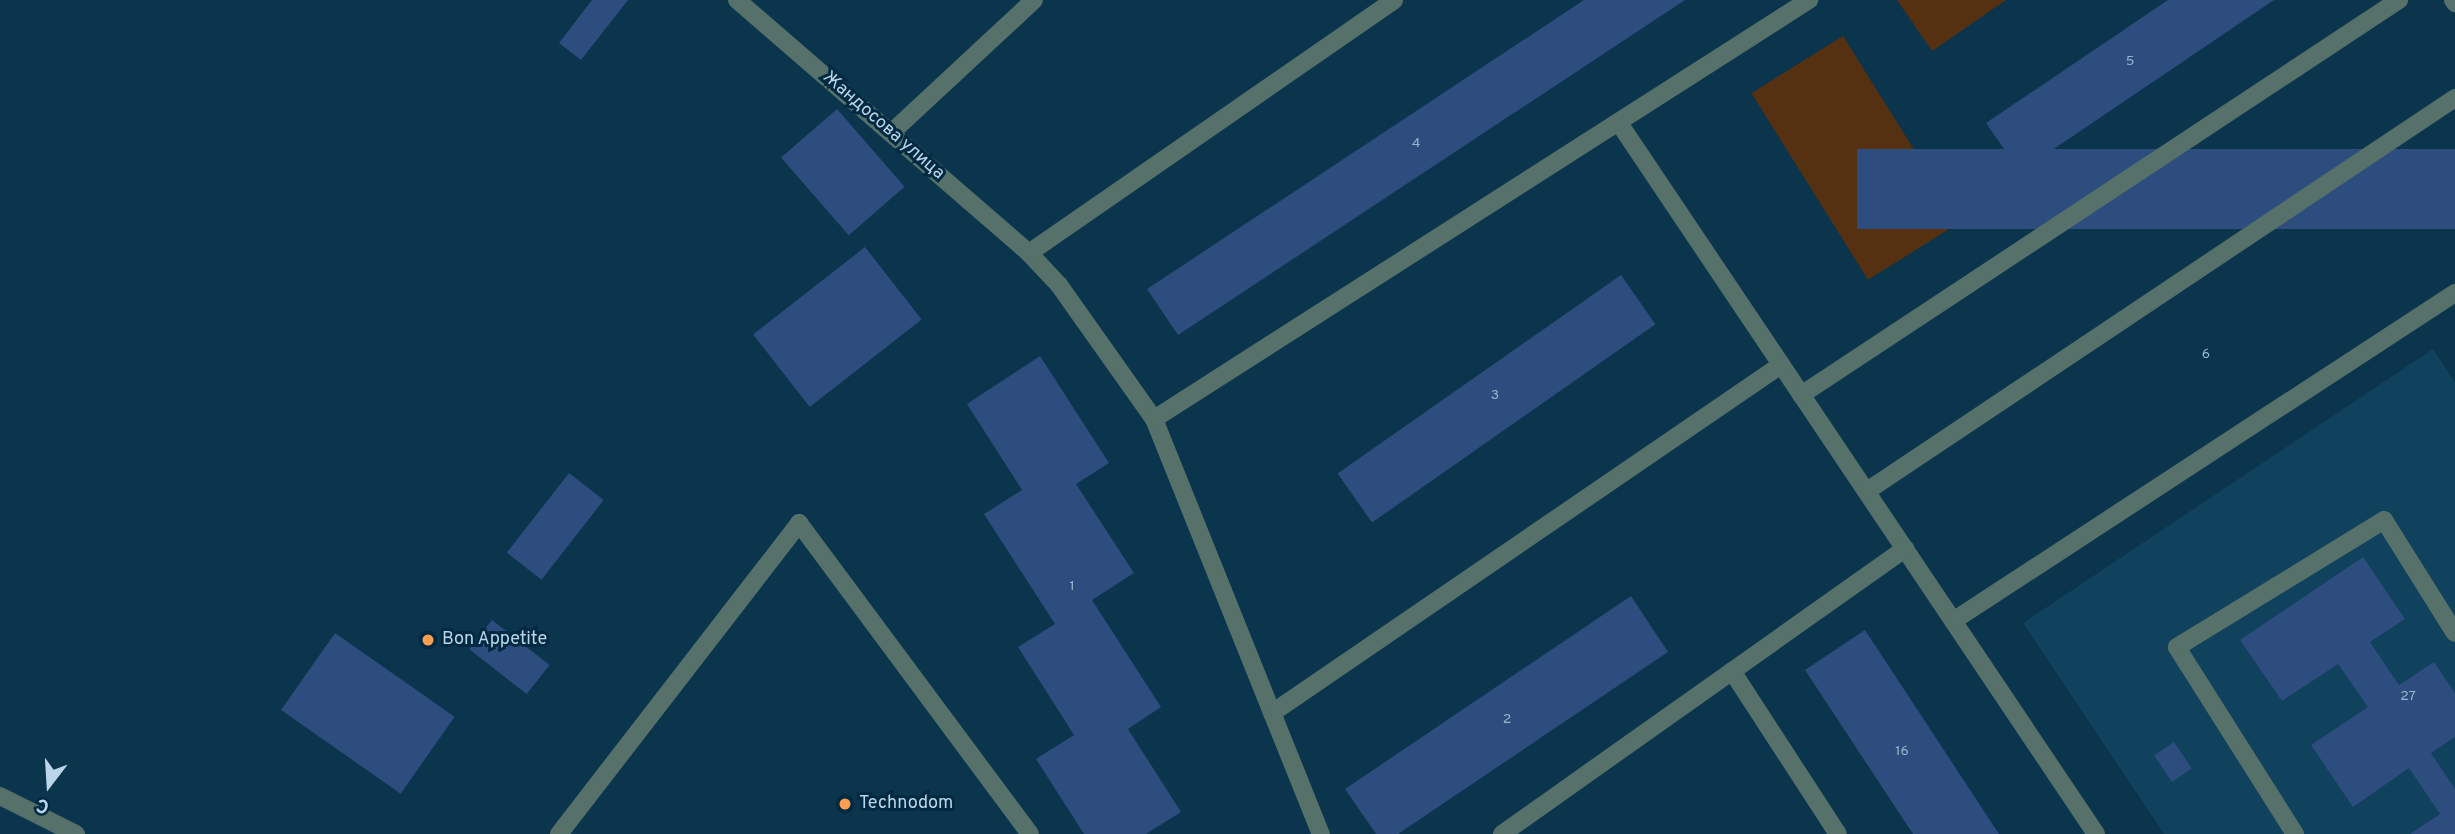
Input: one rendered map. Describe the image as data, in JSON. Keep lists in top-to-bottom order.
{
  "streets": {
    "street": ["Жандосова улица"]
  },
  "places": ["Bon Appetite", "Technodom"],
  "house_numbers": [
    "5",
    "4",
    "6",
    "3",
    "1",
    "27",
    "2",
    "16"
  ],
  "north": "bottom"
}
